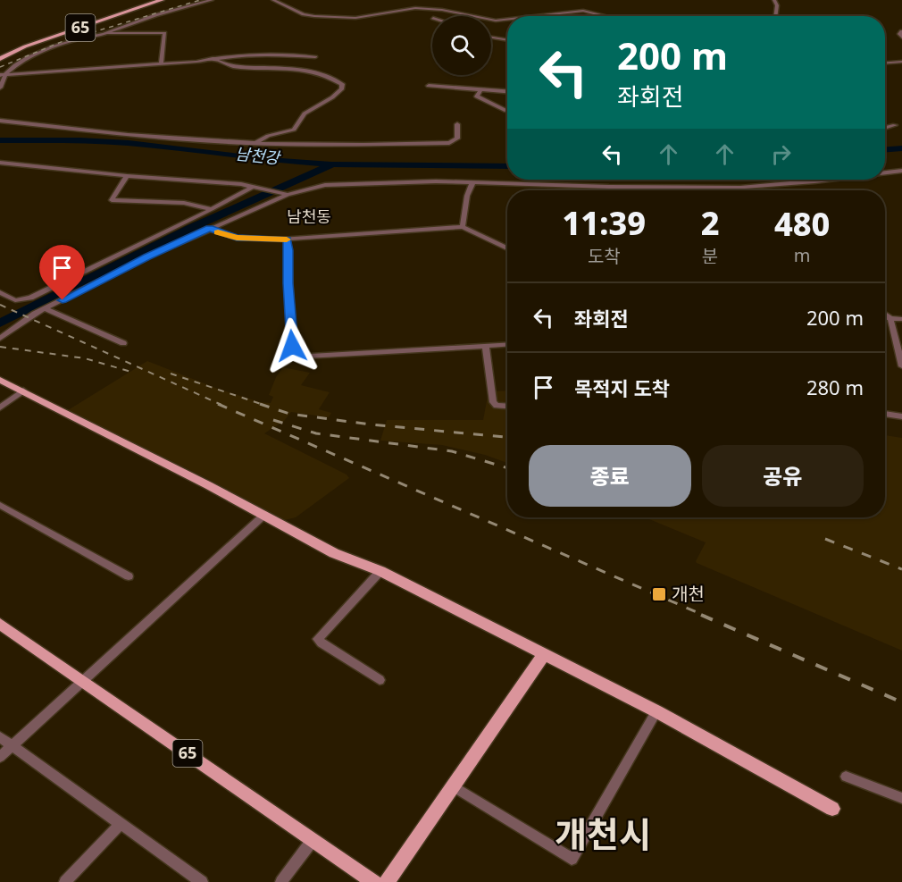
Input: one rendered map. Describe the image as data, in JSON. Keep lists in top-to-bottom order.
{
  "streets": {
    "main road": ["65"]
  },
  "districts": ["남천동", "개천시"],
  "water": ["남천강"],
  "places": {
    "transit": ["개천"]
  },
  "page": {
    "turn": ["200 m", "좌회전"],
    "eta": [
      "11:39",
      "도착",
      "2",
      "분",
      "480",
      "m"
    ],
    "list": [
      {
        "name": "좌회전",
        "value": "200 m"
      },
      {
        "name": "목적지 도착",
        "value": "280 m"
      }
    ],
    "buttons": ["종료", "공유"]
  }
}
